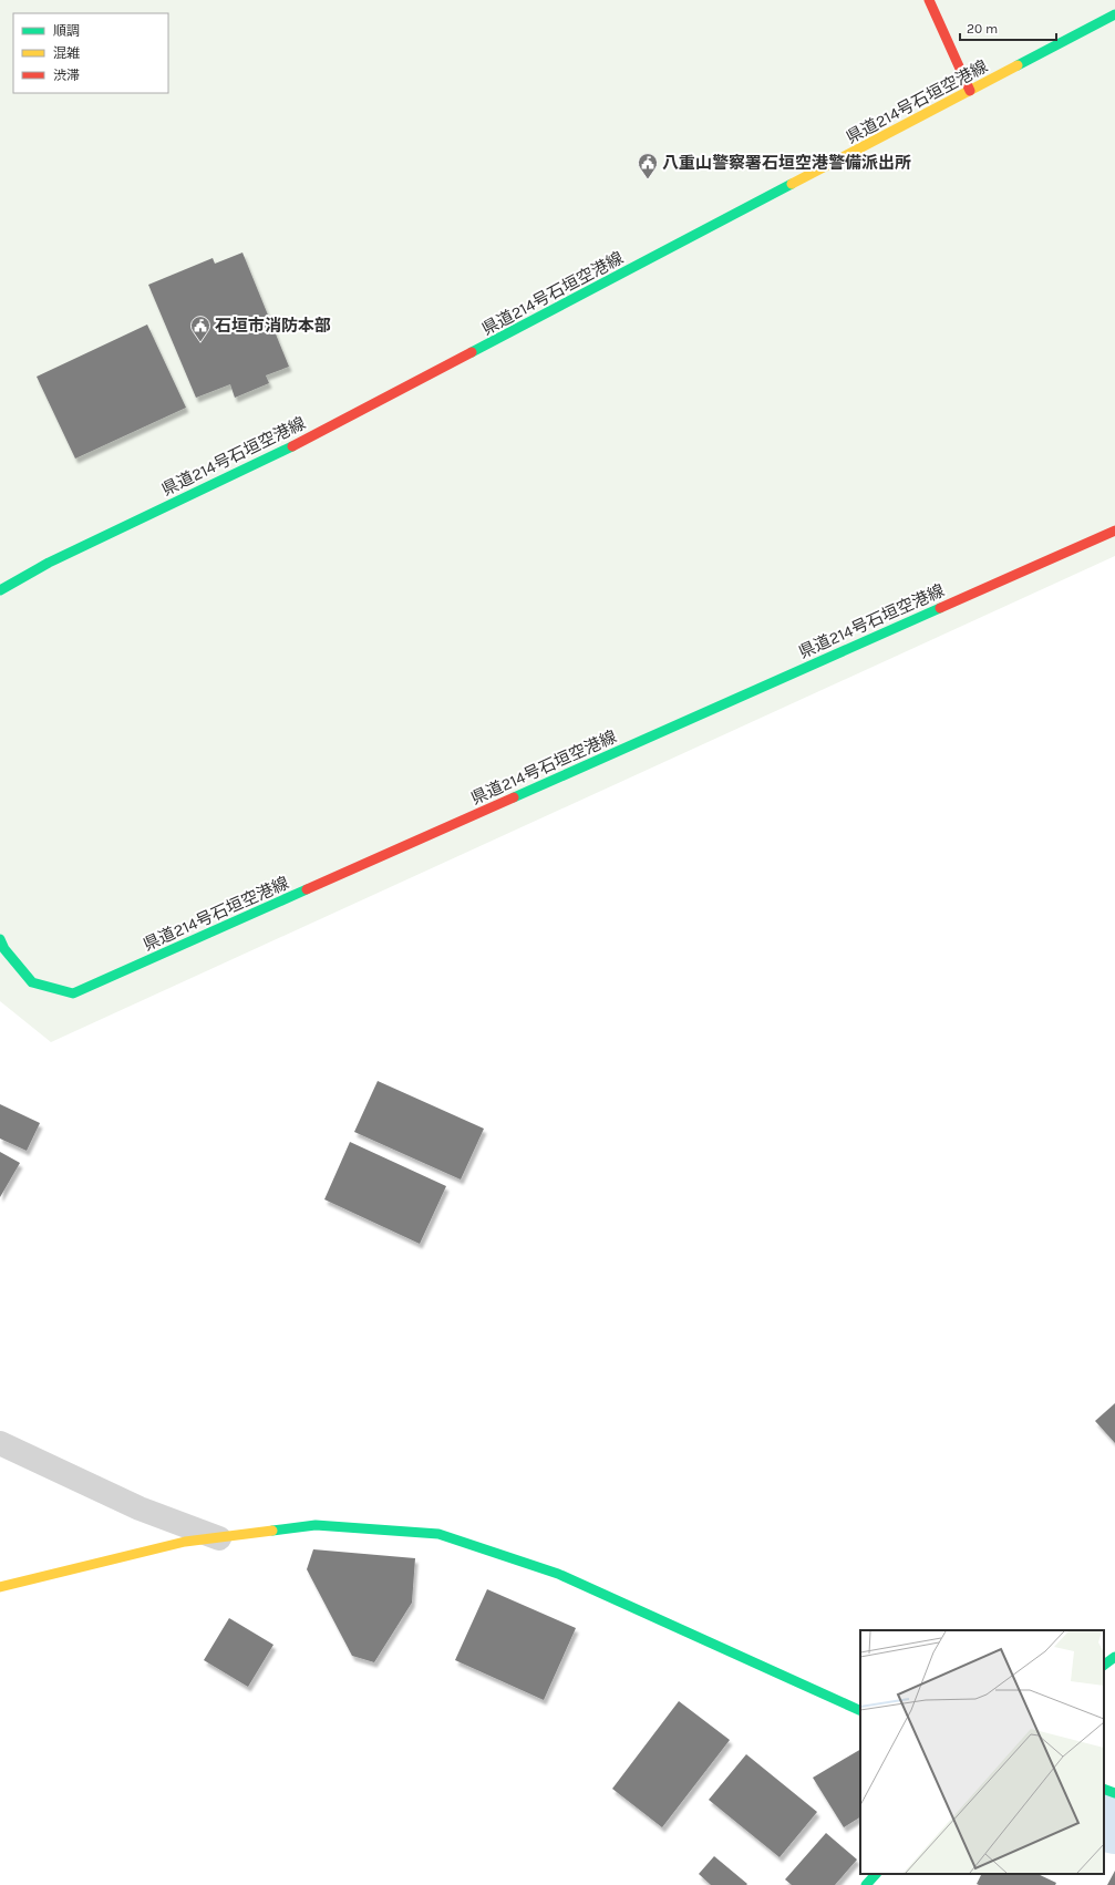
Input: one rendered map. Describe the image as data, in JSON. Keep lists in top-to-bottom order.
{
  "streets": {
    "main road": ["県道214号石垣空港線"]
  },
  "places": {
    "public building": ["八重山警察署石垣空港警備派出所", "石垣市消防本部"]
  },
  "legend": ["順調", "混雑", "渋滞"],
  "scale_bar": "20 m"
}
